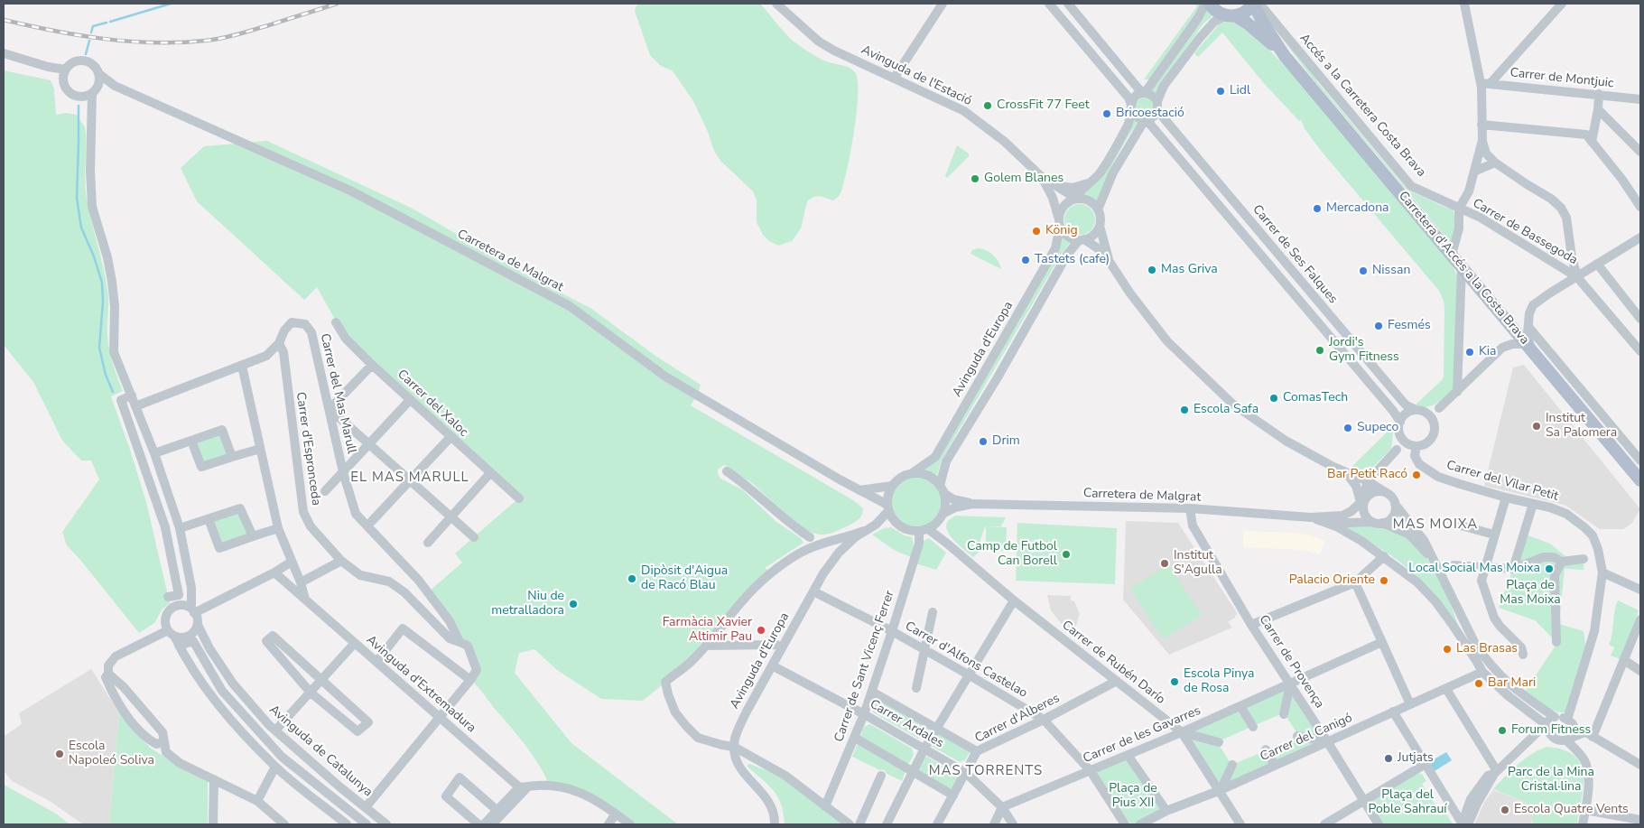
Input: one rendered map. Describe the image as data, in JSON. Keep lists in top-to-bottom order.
{
  "streets": {
    "main road": ["Carretera d'Accés a la Costa Brava"],
    "street": [
      "Avinguda de l'Estació",
      "Carrer de Montjuic",
      "Accés a la Carretera Costa Brava",
      "Carrer de Bassegoda",
      "Carrer de Ses Falques",
      "Carretera de Malgrat",
      "Avinguda d'Europa",
      "Carrer del Mas Marull",
      "Carrer del Xaloc",
      "Carrer d'Espronceda",
      "Carrer del Vilar Petit",
      "Carrer d'Alfons Castelao",
      "Carrer de Provença",
      "Carrer de Rubén Darío",
      "Carrer de Sant Vicenç Ferrer",
      "Avinguda d'Extremadura",
      "Carrer d'Alberes",
      "Carrer Ardales",
      "Carrer de les Gavarres",
      "Carrer del Canigó",
      "Avinguda de Catalunya"
    ]
  },
  "crossings": [
    ["Avinguda de l'Estació", "Avinguda d'Europa"],
    ["Accés a la Carretera Costa Brava", "Carrer de Bassegoda"],
    ["Carrer de Ses Falques", "Carrer del Vilar Petit"],
    ["Carretera de Malgrat", "Avinguda d'Europa"],
    ["Carretera de Malgrat", "Carrer de Provença"],
    ["Carretera de Malgrat", "Carrer de Rubén Darío"],
    ["Carretera de Malgrat", "Carrer de Sant Vicenç Ferrer"],
    ["Avinguda d'Europa", "Carrer d'Alfons Castelao"],
    ["Avinguda d'Europa", "Carrer de Rubén Darío"],
    ["Avinguda d'Europa", "Carrer de Sant Vicenç Ferrer"],
    ["Avinguda d'Europa", "Carrer Ardales"],
    ["Carrer del Mas Marull", "Carrer d'Espronceda"],
    ["Carrer d'Alfons Castelao", "Carrer de Sant Vicenç Ferrer"],
    ["Carrer d'Alfons Castelao", "Carrer d'Alberes"],
    ["Carrer d'Alfons Castelao", "Carrer de les Gavarres"],
    ["Carrer de Provença", "Carrer de les Gavarres"],
    ["Carrer de Provença", "Carrer del Canigó"],
    ["Carrer de Rubén Darío", "Carrer de Sant Vicenç Ferrer"],
    ["Carrer de Rubén Darío", "Carrer d'Alberes"],
    ["Carrer de Rubén Darío", "Carrer de les Gavarres"],
    ["Carrer de Rubén Darío", "Carrer del Canigó"],
    ["Carrer de Sant Vicenç Ferrer", "Carrer Ardales"],
    ["Carrer d'Alberes", "Carrer Ardales"],
    ["Carrer Ardales", "Carrer de les Gavarres"]
  ],
  "districts": ["EL MAS MARULL", "MAS MOIXA", "MAS TORRENTS"],
  "parks": [
    "Plaça de Mas Moixa",
    "Parc de la Mina Cristal·lina",
    "Plaça de Pius XII",
    "Plaça del Poble Sahrauí"
  ],
  "places": [
    "Lidl",
    "CrossFit 77 Feet",
    "Bricoestació",
    "Golem Blanes",
    "Mercadona",
    "König",
    "Tastets (cafe)",
    "Mas Griva",
    "Nissan",
    "Fesmés",
    "Jordi's Gym Fitness",
    "Kia",
    "ComasTech",
    "Escola Safa",
    "Institut Sa Palomera",
    "Supeco",
    "Drim",
    "Bar Petit Racó",
    "Camp de Futbol Can Borell",
    "Institut S'Agulla",
    "Local Social Mas Moixa",
    "Dipòsit d'Aigua de Racó Blau",
    "Palacio Oriente",
    "Niu de metralladora",
    "Farmàcia Xavier Altimir Pau",
    "Las Brasas",
    "Escola Pinya de Rosa",
    "Bar Mari",
    "Forum Fitness",
    "Escola Napoleó Soliva",
    "Jutjats",
    "Escola Quatre Vents"
  ]
}
